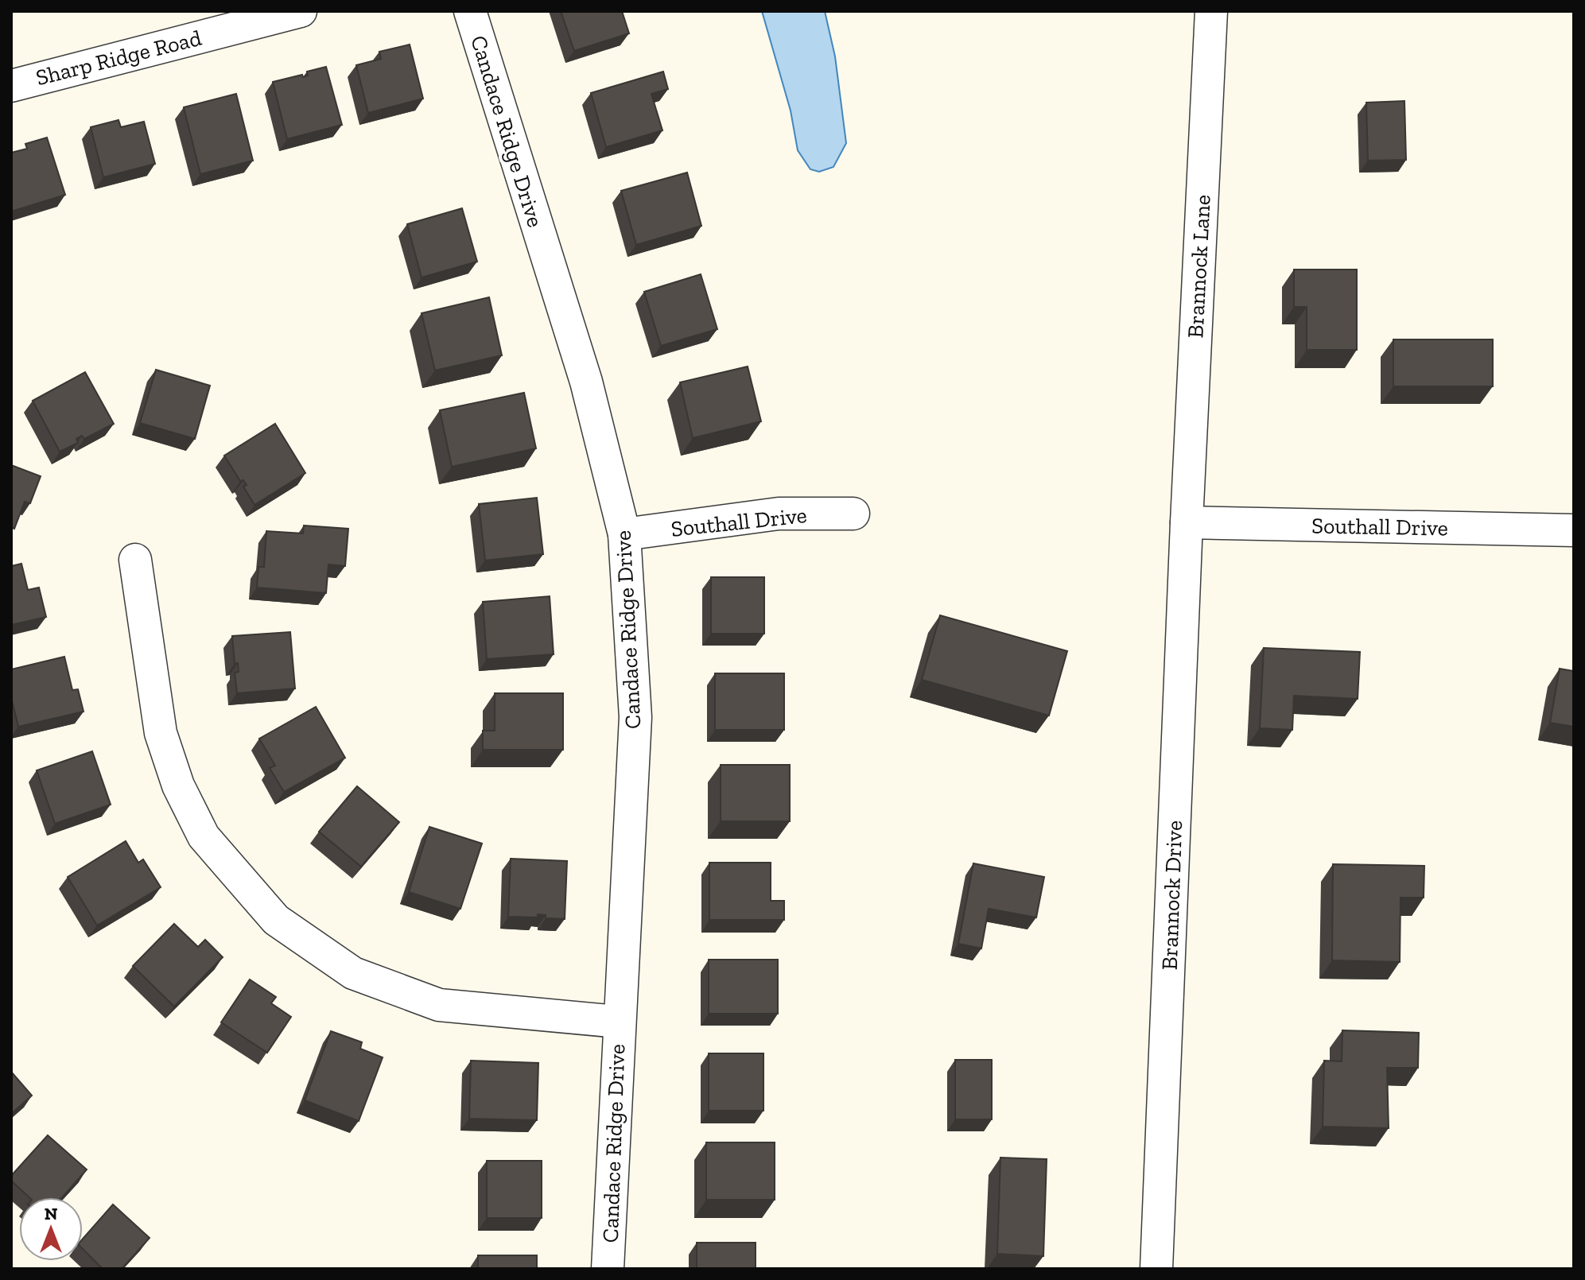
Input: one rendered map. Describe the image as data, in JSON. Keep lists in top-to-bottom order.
{
  "streets": {
    "street": [
      "Sharp Ridge Road",
      "Candace Ridge Drive",
      "Brannock Lane",
      "Southall Drive",
      "Brannock Drive"
    ]
  },
  "crossings": [
    ["Candace Ridge Drive", "Southall Drive"],
    ["Brannock Lane", "Southall Drive"],
    ["Brannock Lane", "Brannock Drive"],
    ["Southall Drive", "Brannock Drive"]
  ],
  "north": "top"
}
